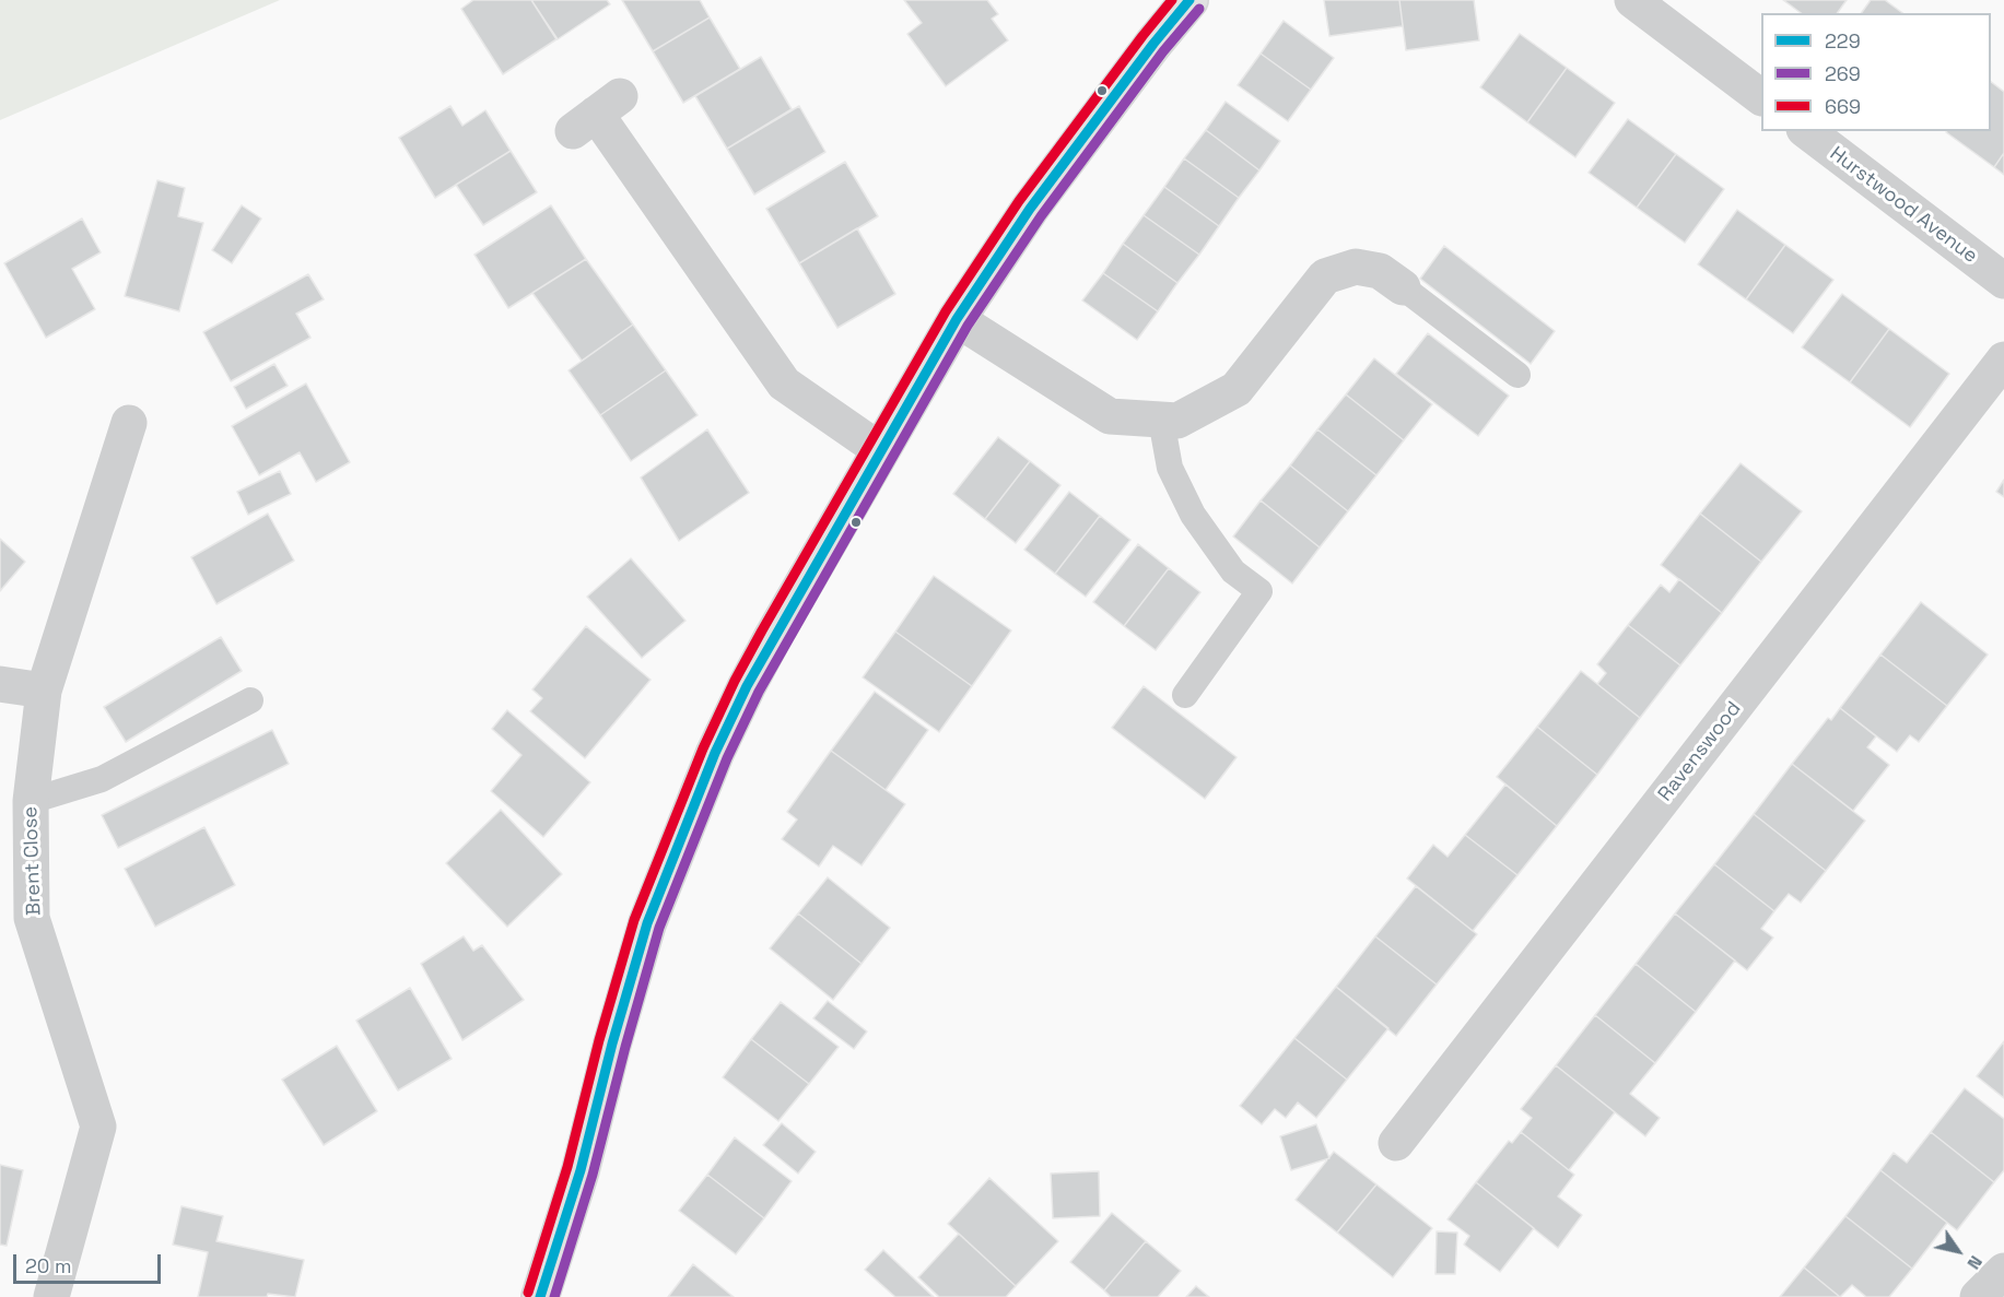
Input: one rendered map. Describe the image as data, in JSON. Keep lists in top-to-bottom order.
{
  "streets": {
    "street": ["Hurstwood Avenue", "Ravenswood", "Brent Close"]
  },
  "lines": ["transit line 229", "transit line 669", "transit line 269"],
  "legend": ["229", "269", "669"],
  "scale_bar": "20 m",
  "north": "bottom right"
}
